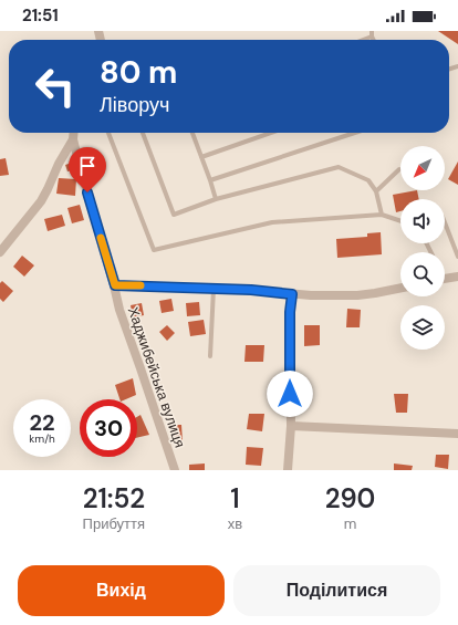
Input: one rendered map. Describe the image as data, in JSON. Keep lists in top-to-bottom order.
{
  "streets": {
    "street": ["Хаджибейська вулиця"]
  },
  "north": "bottom left",
  "page": {
    "status": "21:51",
    "turn": ["80 m", "Ліворуч"],
    "speed": "22 km/h",
    "limit": "30",
    "eta": [
      "21:52",
      "Прибуття",
      "1",
      "хв",
      "290",
      "m"
    ],
    "buttons": ["Вихід", "Поділитися"]
  }
}
